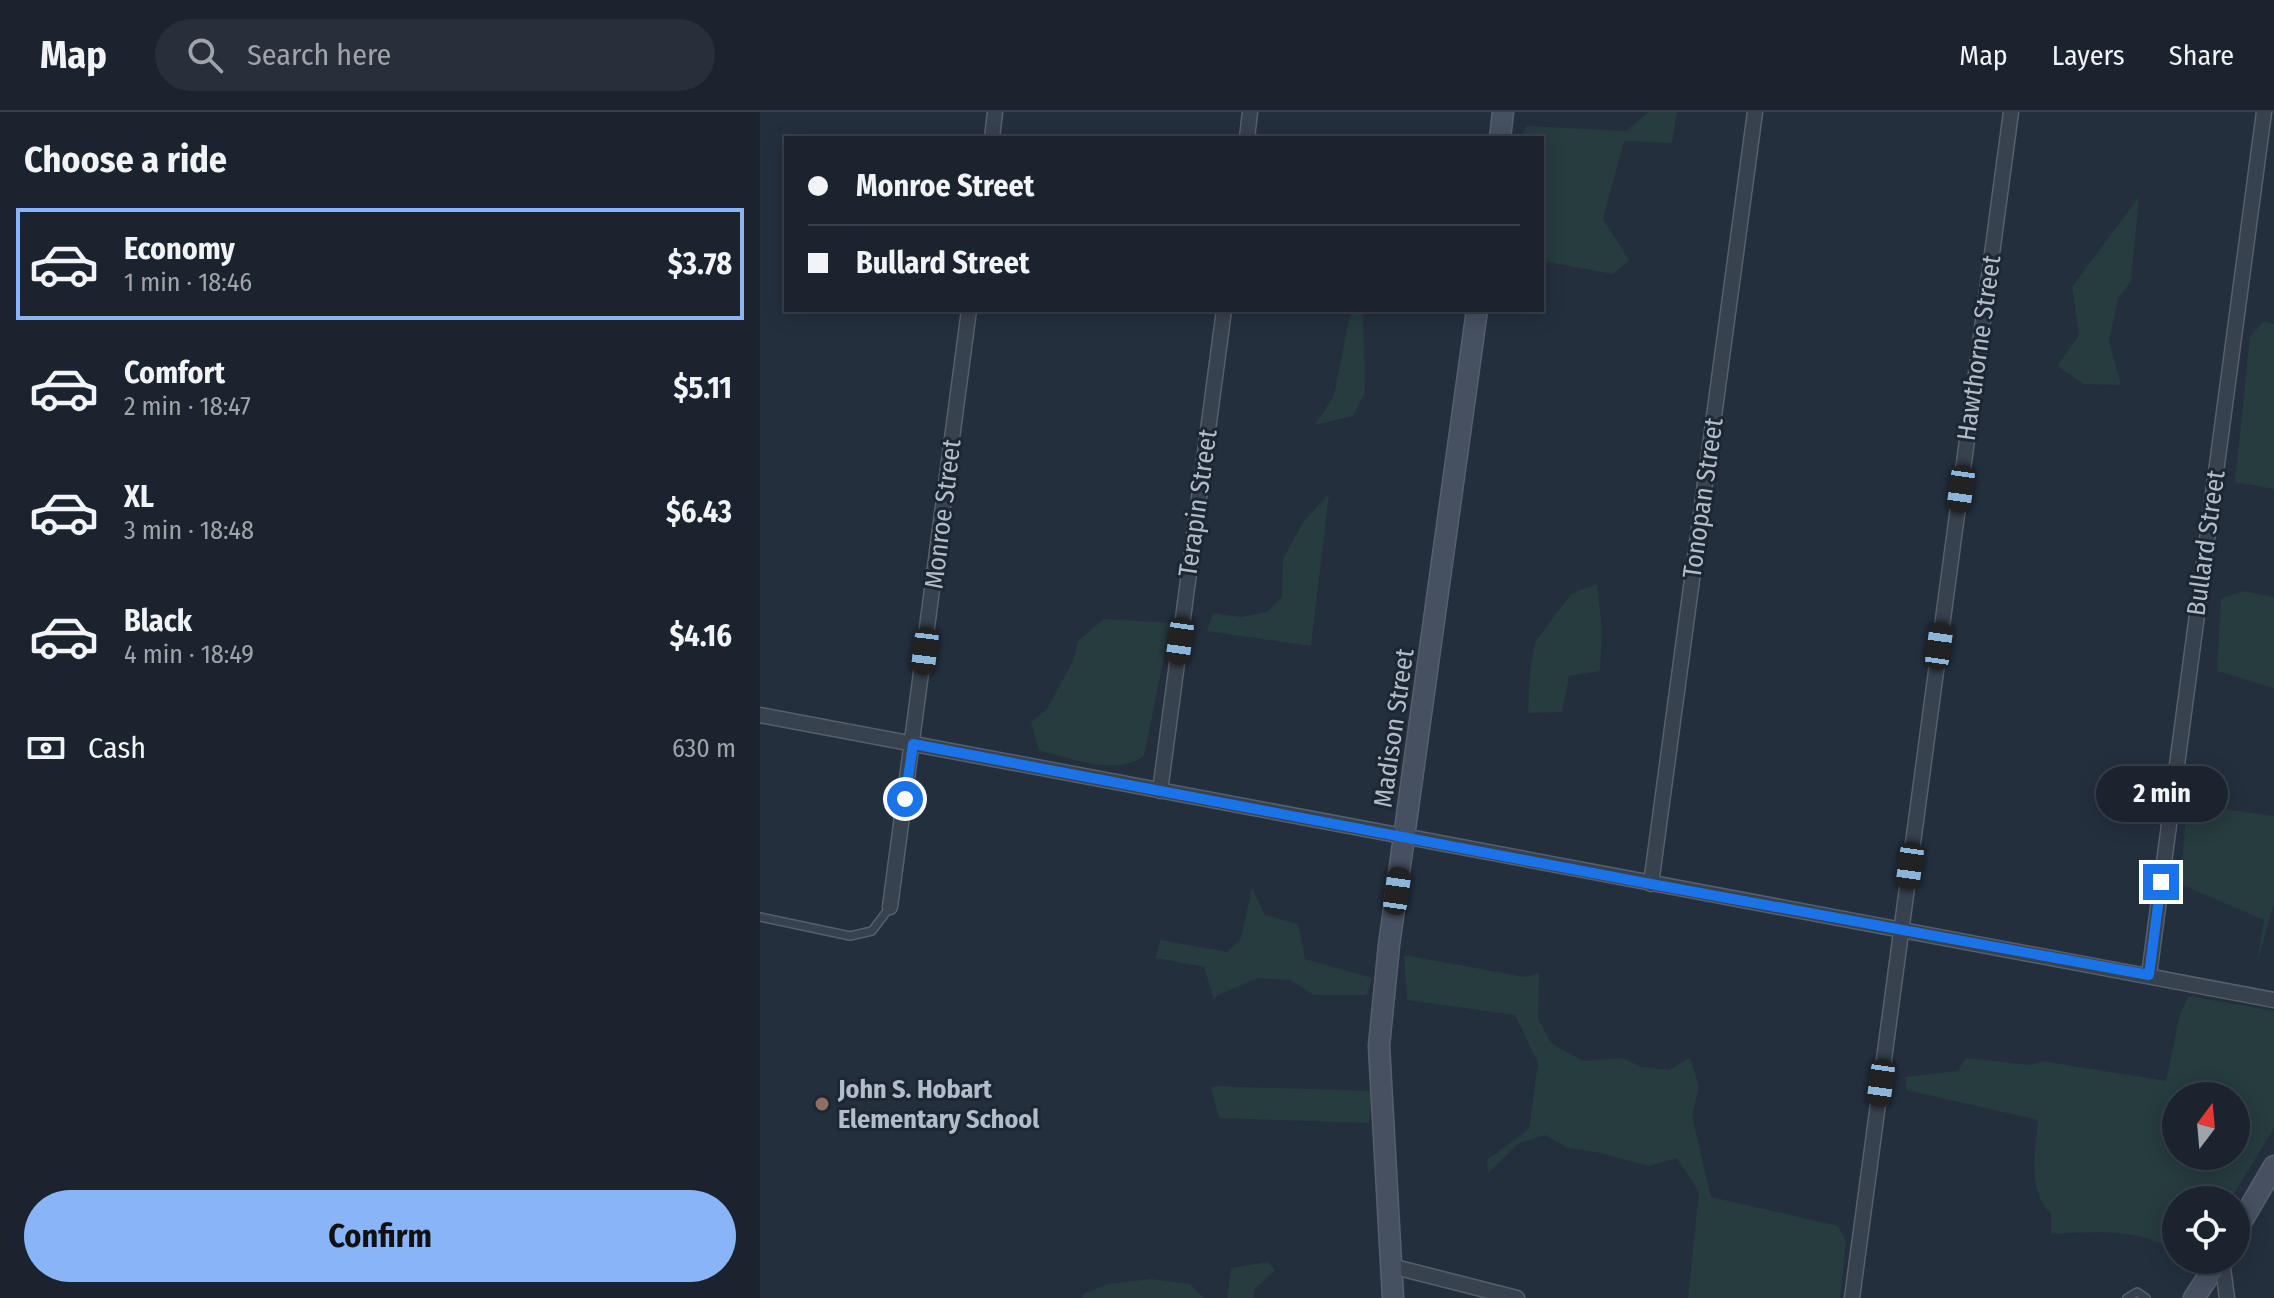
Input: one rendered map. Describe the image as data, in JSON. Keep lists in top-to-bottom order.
{
  "streets": {
    "street": [
      "Hawthorne Street",
      "Tonopan Street",
      "Terapin Street",
      "Monroe Street",
      "Bullard Street",
      "Madison Street"
    ]
  },
  "places": ["John S. Hobart Elementary School"],
  "north": "top",
  "page": {
    "header": "Map",
    "search": "Search here",
    "nav": ["Map", "Layers", "Share"],
    "heading": "Choose a ride",
    "banner": ["Monroe Street", "Bullard Street"],
    "list": [
      {
        "name": "Economy",
        "note": "1 min · 18:46",
        "value": "$3.78"
      },
      {
        "name": "Comfort",
        "note": "2 min · 18:47",
        "value": "$5.11"
      },
      {
        "name": "XL",
        "note": "3 min · 18:48",
        "value": "$6.43"
      },
      {
        "name": "Black",
        "note": "4 min · 18:49",
        "value": "$4.16"
      }
    ],
    "pay": ["Cash", "630 m"],
    "bubble": "2 min",
    "buttons": "Confirm"
  }
}
